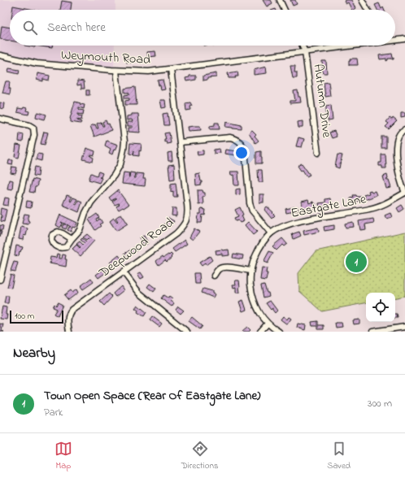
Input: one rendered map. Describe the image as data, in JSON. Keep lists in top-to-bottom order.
{
  "streets": {
    "street": [
      "Weymouth Road",
      "Autumn Drive",
      "Eastgate Lane",
      "Deepwood Road"
    ]
  },
  "crossings": [
    ["Weymouth Road", "Autumn Drive"],
    ["Weymouth Road", "Deepwood Road"]
  ],
  "scale_bar": "100 m",
  "page": {
    "search": "Search here",
    "pins": "1",
    "scale": "100 m",
    "heading": "Nearby",
    "list": [
      {
        "mark": "1",
        "name": "Town Open Space (Rear Of Eastgate Lane)",
        "note": "Park",
        "value": "300 m"
      }
    ],
    "nav": ["Map", "Directions", "Saved"]
  }
}
